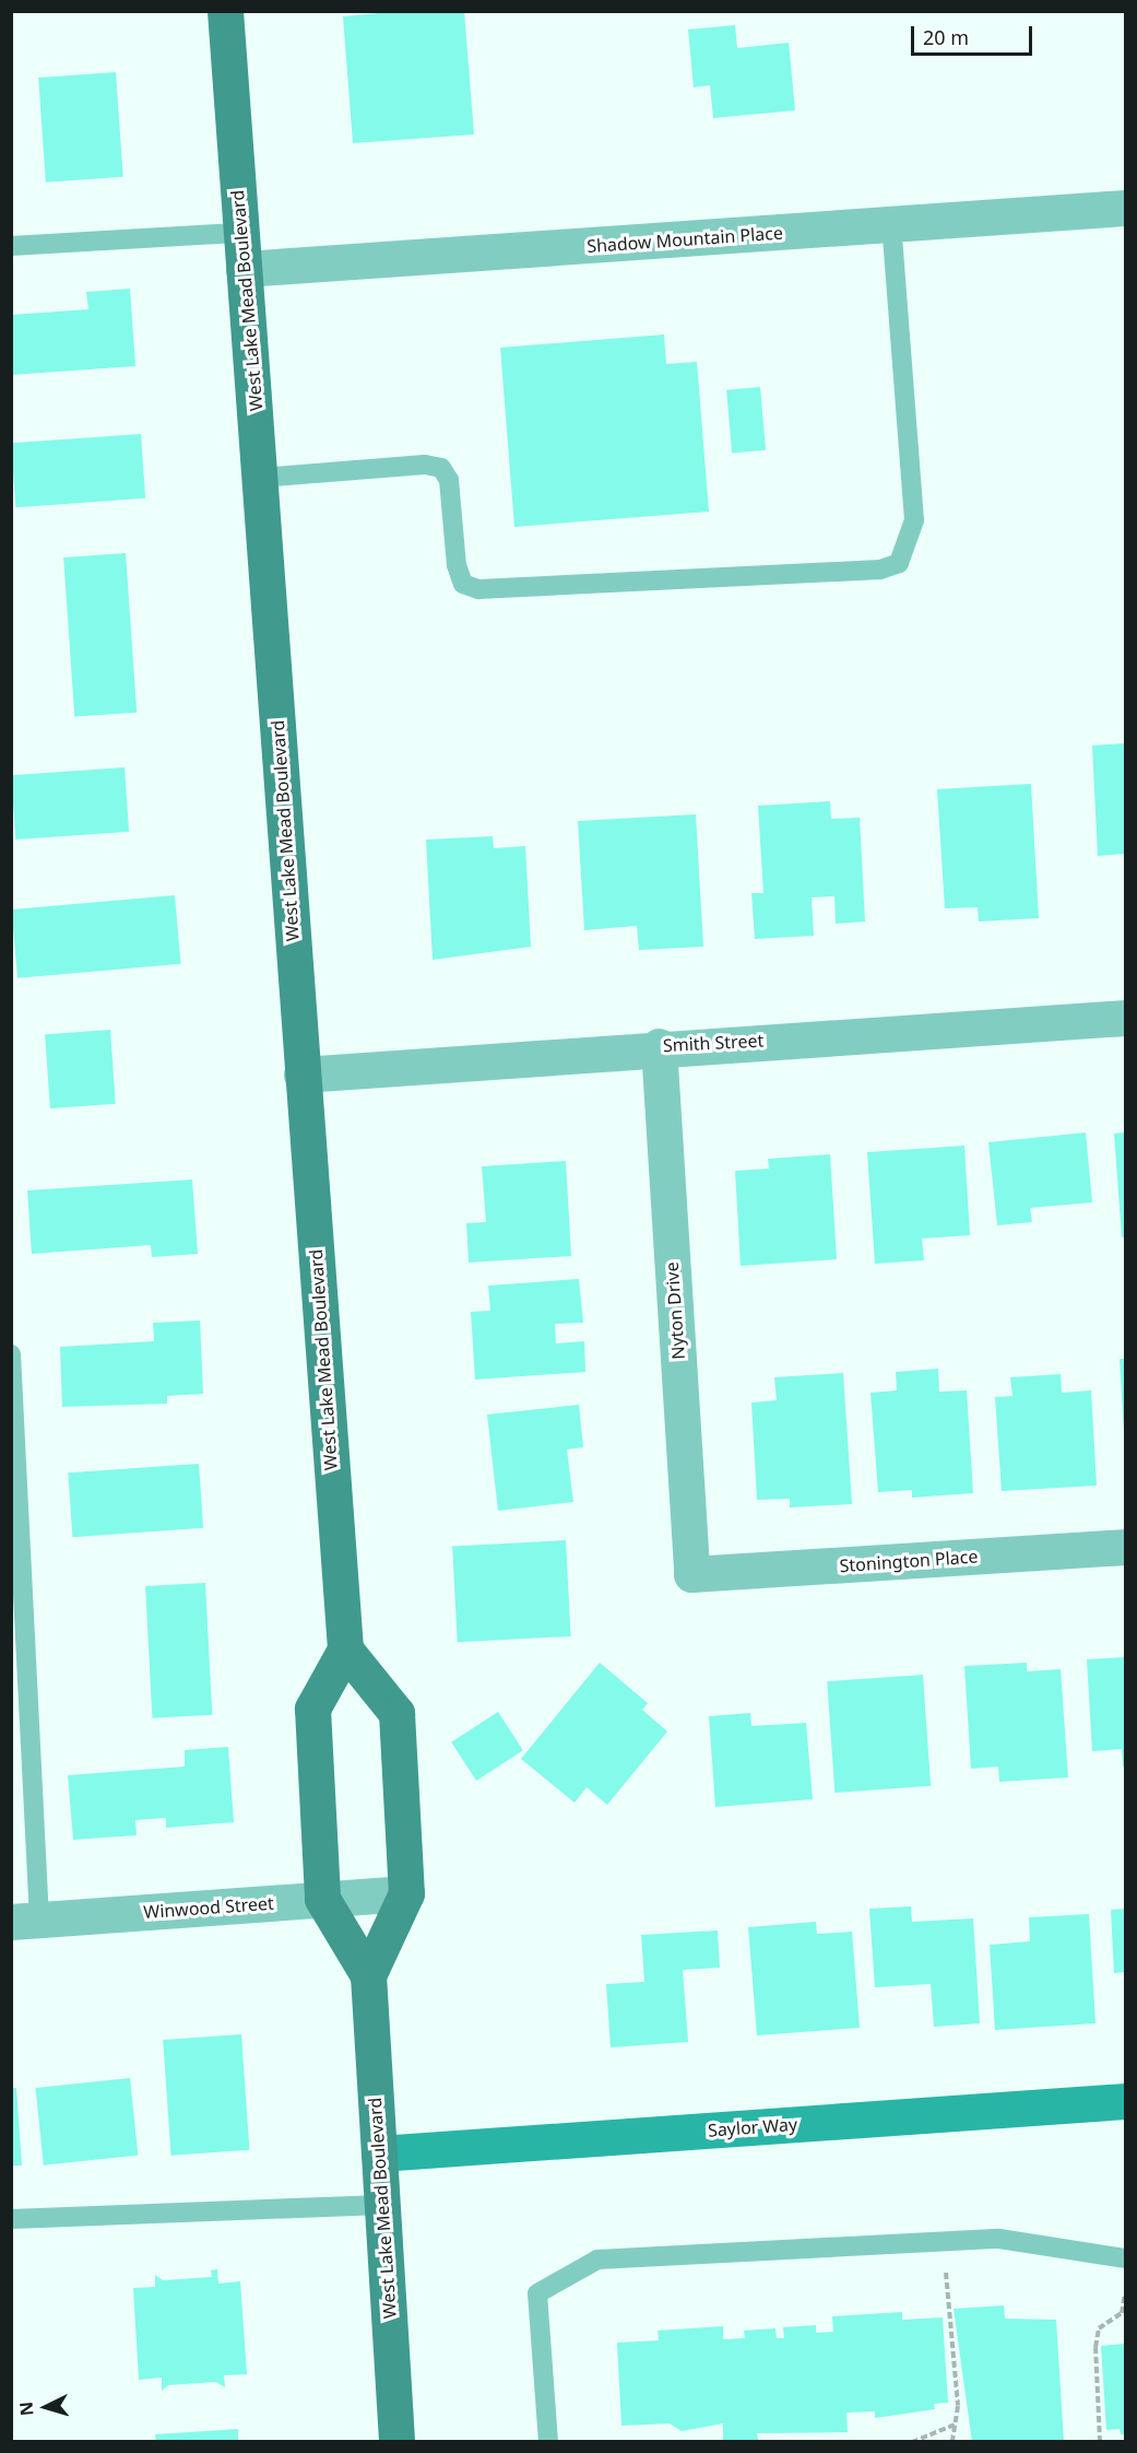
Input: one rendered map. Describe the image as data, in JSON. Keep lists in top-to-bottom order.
{
  "streets": {
    "main road": ["West Lake Mead Boulevard"],
    "street": [
      "Shadow Mountain Place",
      "Smith Street",
      "Nyton Drive",
      "Stonington Place",
      "Winwood Street",
      "Saylor Way"
    ]
  },
  "crossings": [
    ["Shadow Mountain Place", "West Lake Mead Boulevard"],
    ["West Lake Mead Boulevard", "Smith Street"],
    ["West Lake Mead Boulevard", "Winwood Street"],
    ["West Lake Mead Boulevard", "Saylor Way"],
    ["Smith Street", "Nyton Drive"],
    ["Nyton Drive", "Stonington Place"]
  ],
  "scale_bar": "20 m",
  "north": "left"
}
